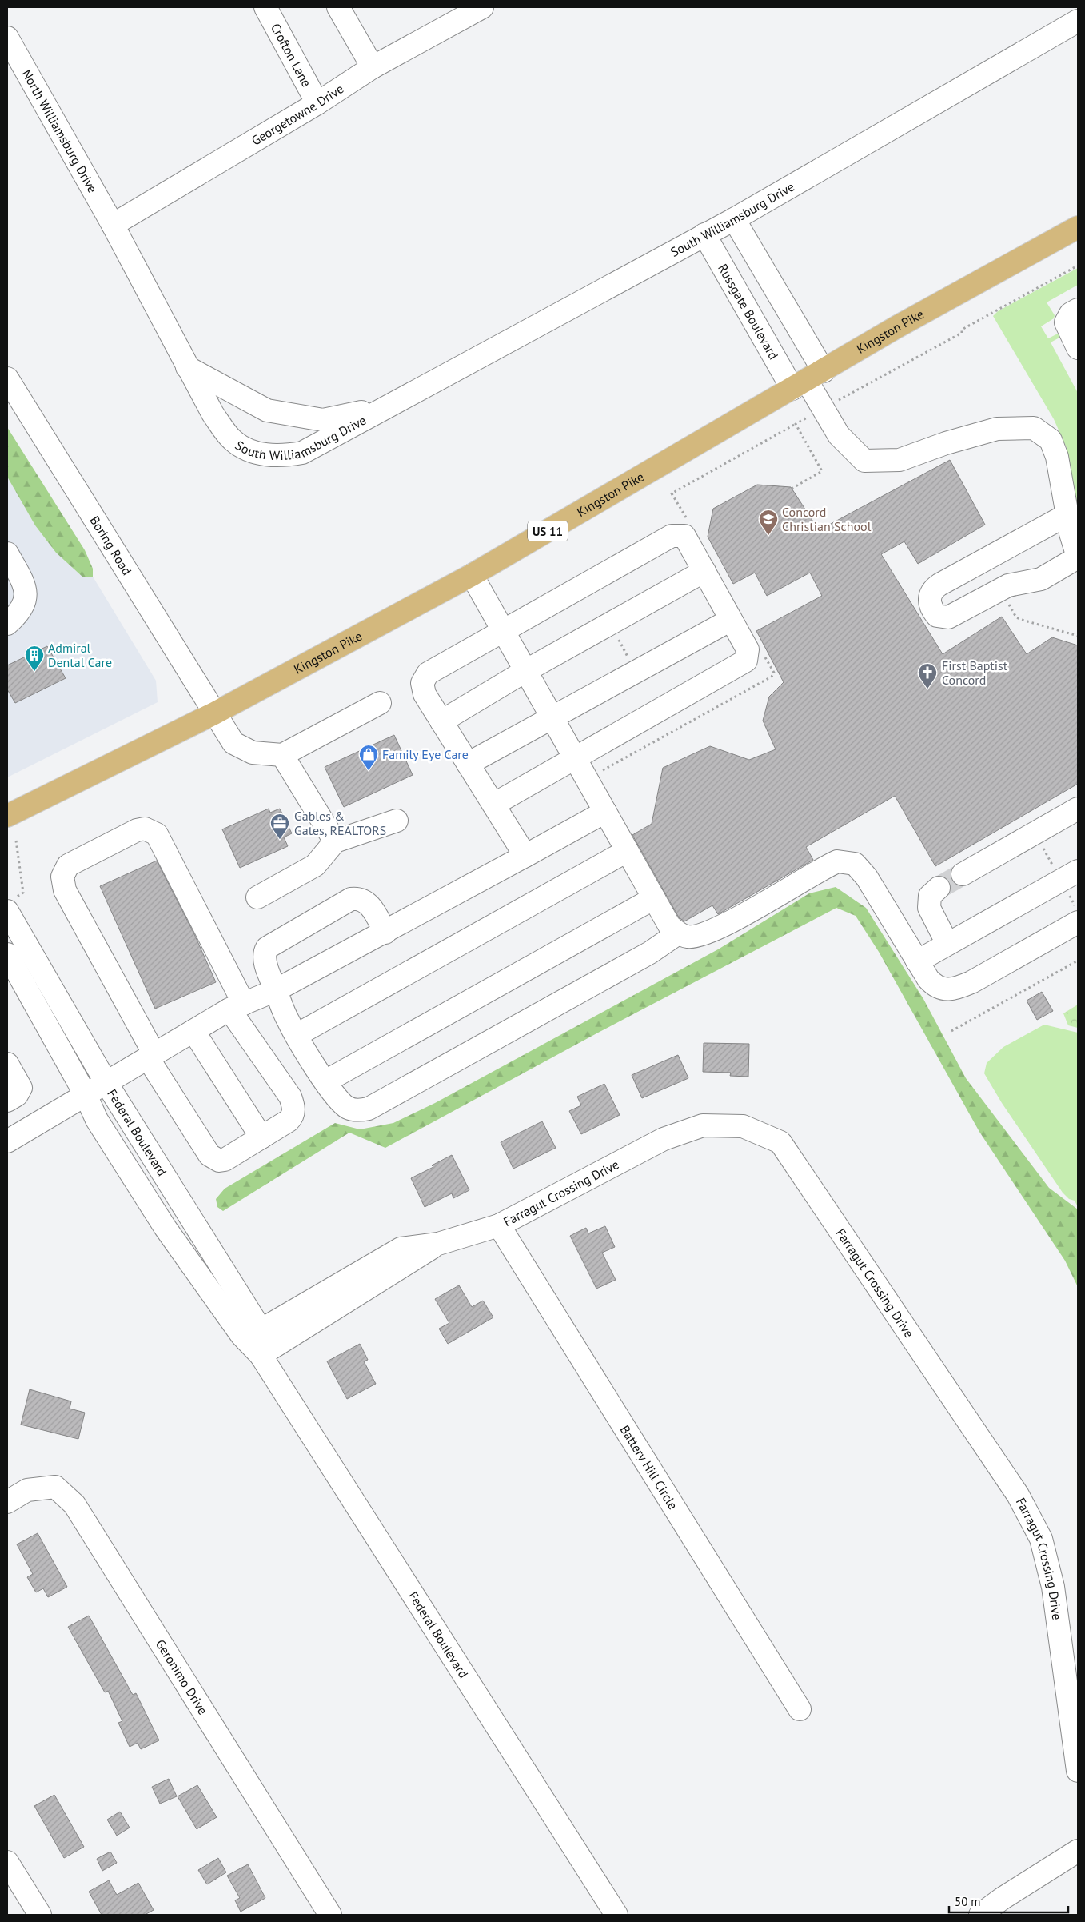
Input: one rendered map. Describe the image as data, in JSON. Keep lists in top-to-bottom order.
{
  "streets": {
    "main road": ["Kingston Pike", "US 11"],
    "street": [
      "Crofton Lane",
      "Georgetowne Drive",
      "North Williamsburg Drive",
      "South Williamsburg Drive",
      "Russgate Boulevard",
      "Boring Road",
      "Federal Boulevard",
      "Farragut Crossing Drive",
      "Battery Hill Circle",
      "Geronimo Drive"
    ]
  },
  "crossings": [
    ["Crofton Lane", "Georgetowne Drive"],
    ["Georgetowne Drive", "North Williamsburg Drive"],
    ["Georgetowne Drive", "South Williamsburg Drive"],
    ["North Williamsburg Drive", "South Williamsburg Drive"],
    ["South Williamsburg Drive", "Russgate Boulevard"],
    ["Russgate Boulevard", "Kingston Pike"],
    ["Kingston Pike", "Boring Road"],
    ["Federal Boulevard", "Farragut Crossing Drive"],
    ["Farragut Crossing Drive", "Battery Hill Circle"]
  ],
  "places": {
    "school or university": ["Concord Christian School"],
    "building": ["Admiral Dental Care"],
    "church": ["First Baptist Concord"],
    "shop": ["Family Eye Care"],
    "office": ["Gables & Gates, REALTORS"]
  },
  "scale_bar": "50 m"
}
